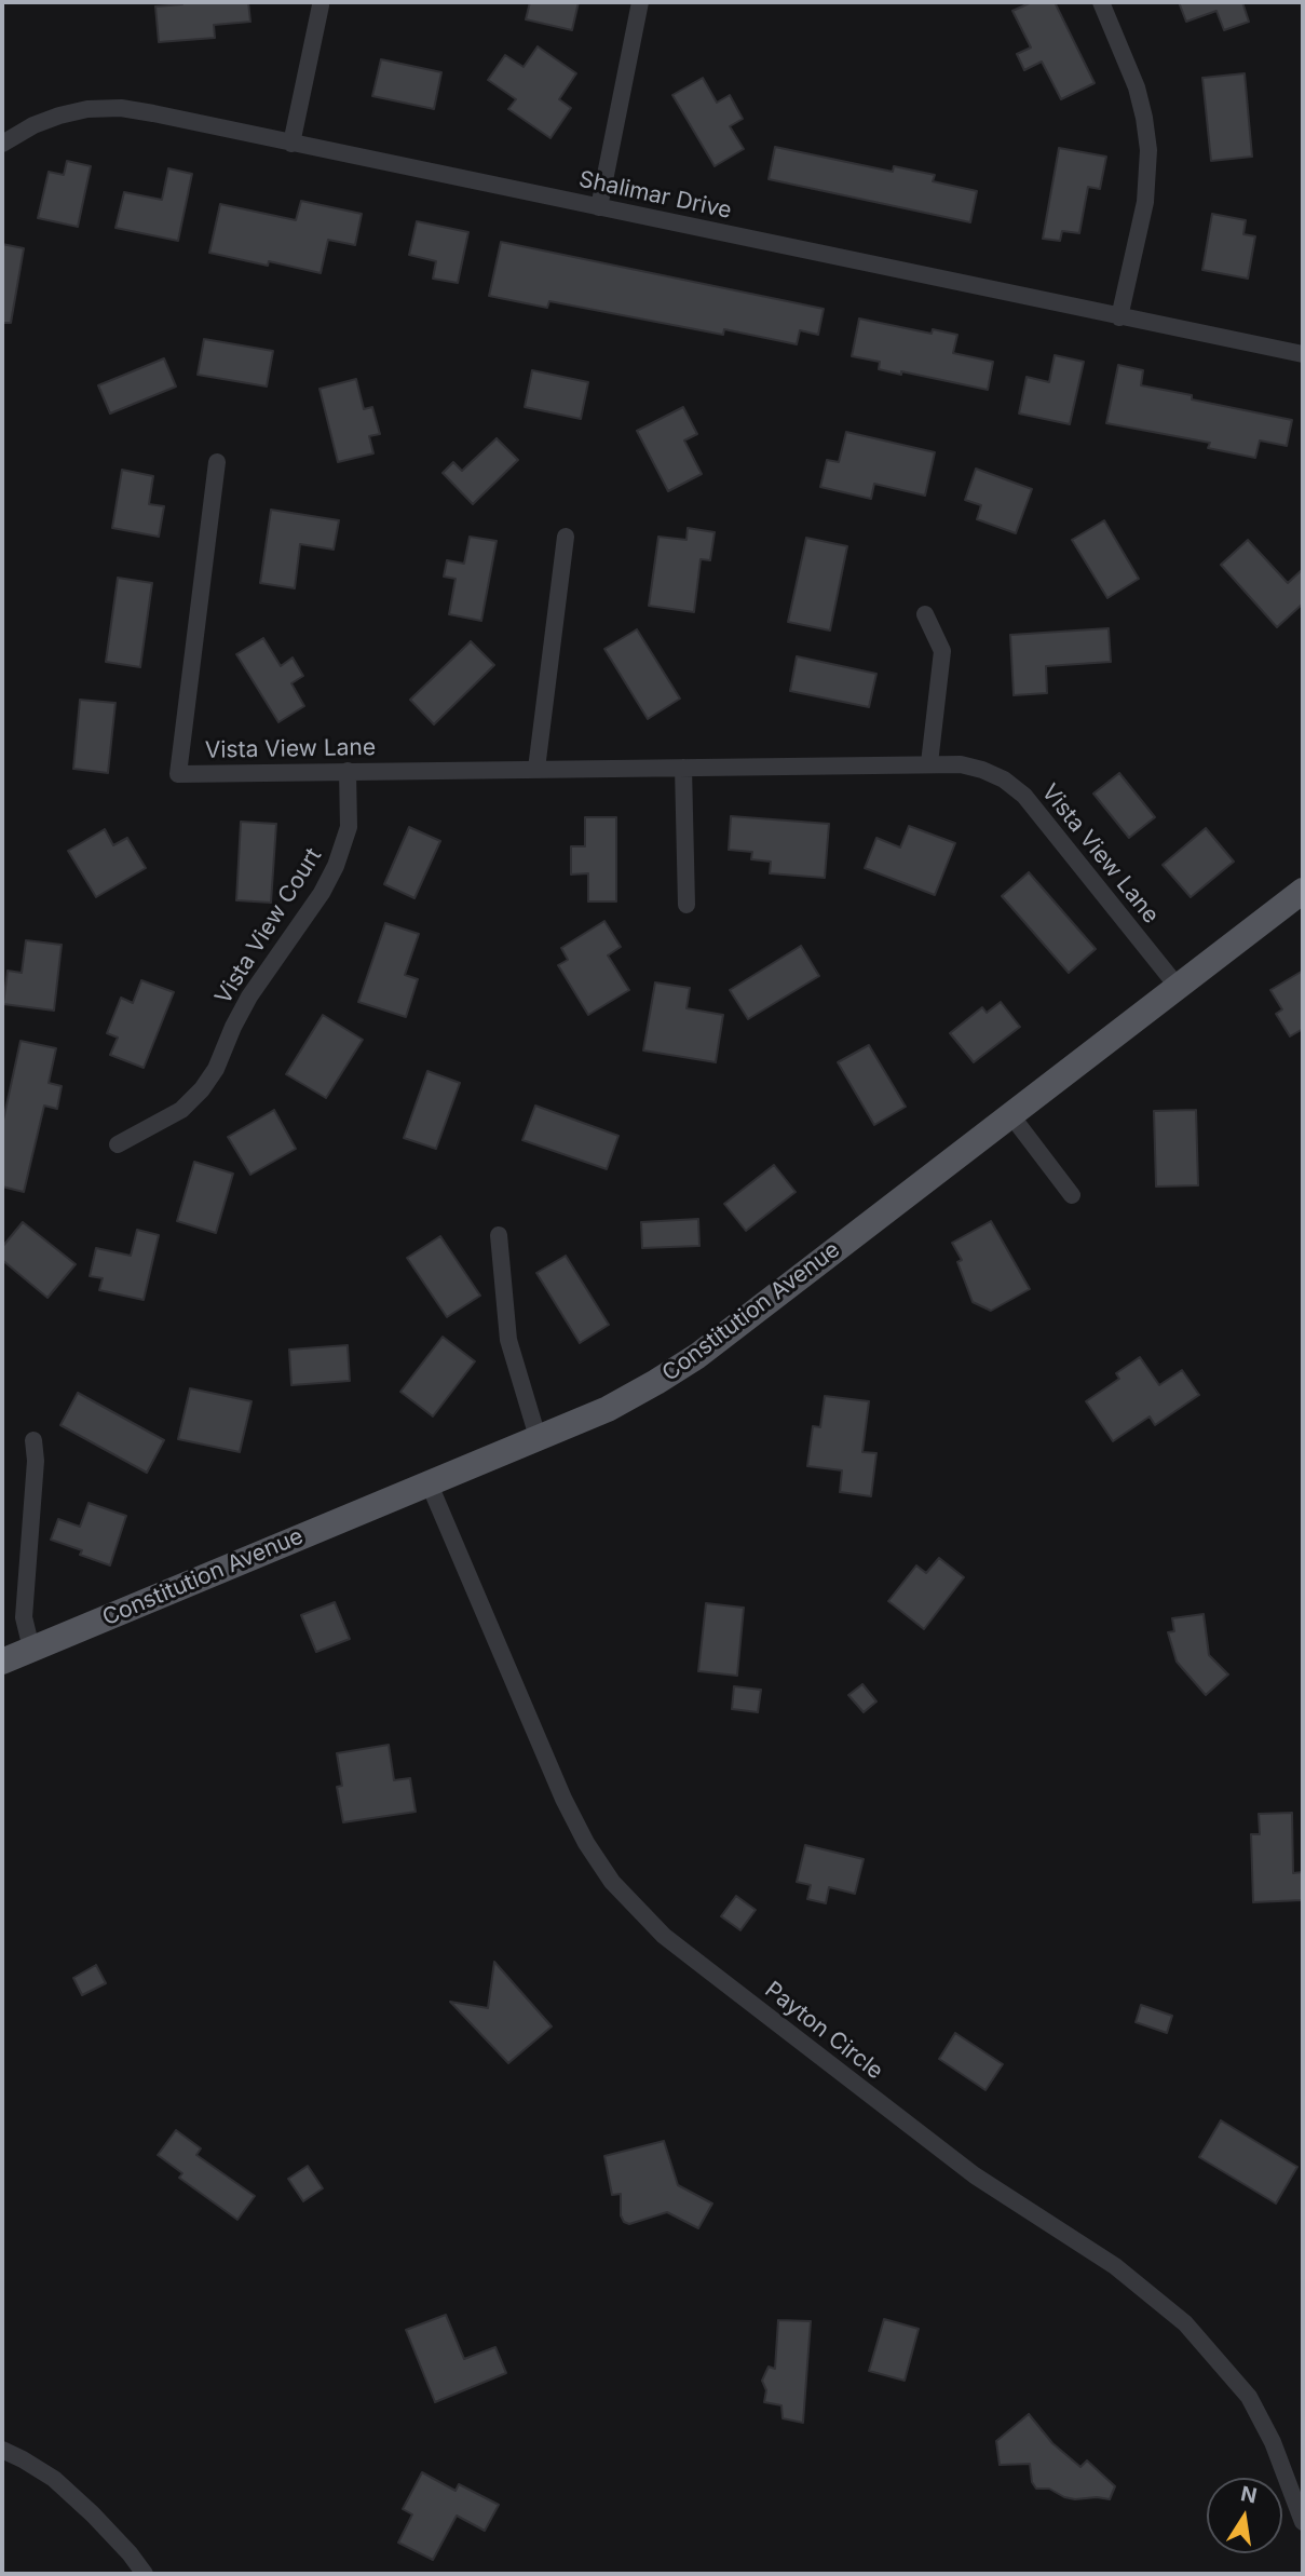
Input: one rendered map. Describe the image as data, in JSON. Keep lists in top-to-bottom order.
{
  "streets": {
    "main road": ["Constitution Avenue"],
    "street": [
      "Shalimar Drive",
      "Vista View Lane",
      "Vista View Court",
      "Payton Circle"
    ]
  },
  "crossings": [
    ["Vista View Lane", "Vista View Court"],
    ["Vista View Lane", "Constitution Avenue"],
    ["Constitution Avenue", "Payton Circle"]
  ],
  "north": "top"
}
